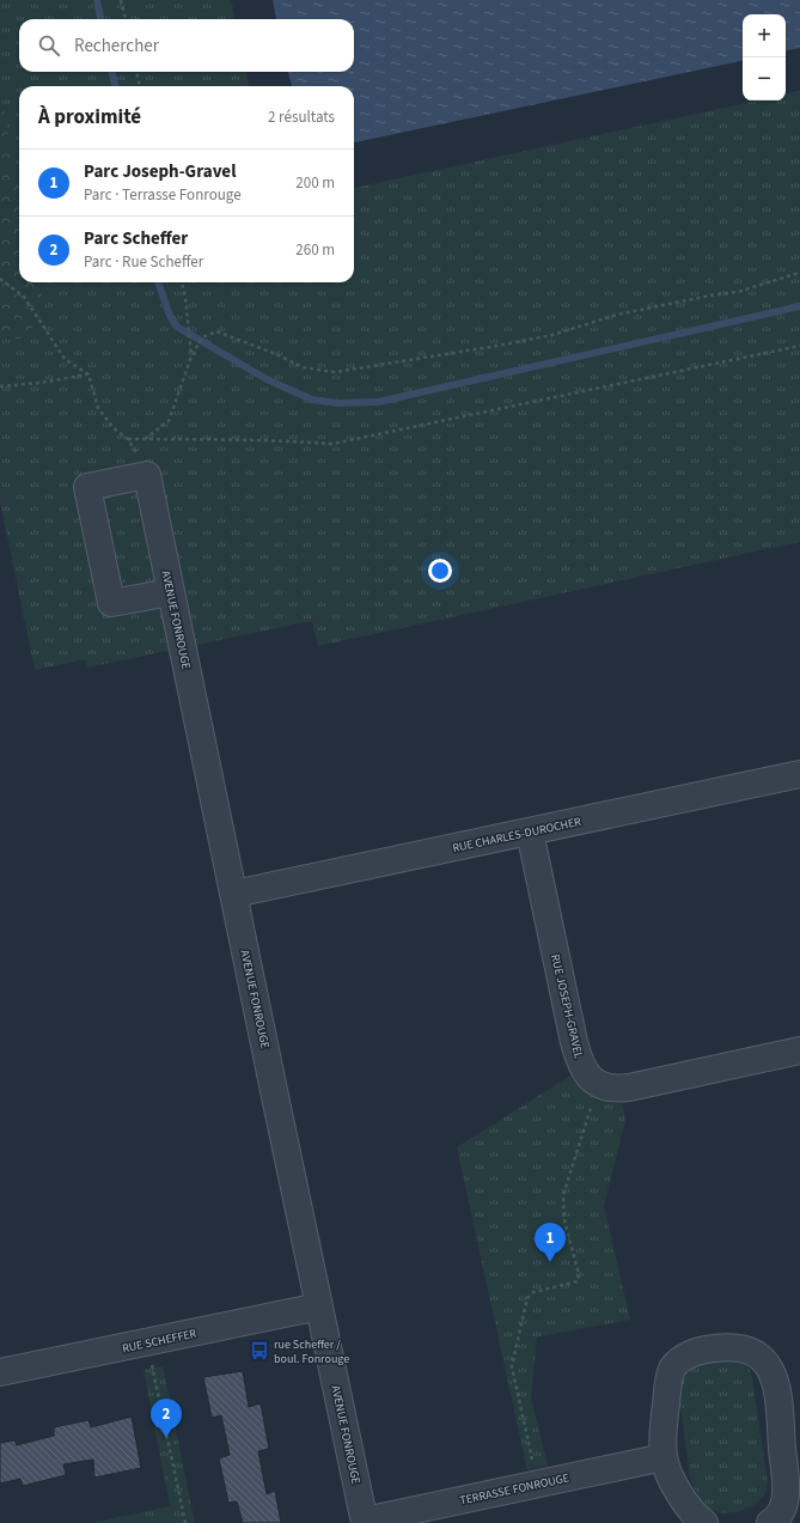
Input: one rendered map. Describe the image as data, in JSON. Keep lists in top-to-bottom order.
{
  "streets": {
    "street": [
      "AVENUE FONROUGE",
      "RUE CHARLES-DUROCHER",
      "RUE JOSEPH-GRAVEL",
      "RUE SCHEFFER",
      "TERRASSE FONROUGE"
    ]
  },
  "crossings": [
    ["AVENUE FONROUGE", "RUE CHARLES-DUROCHER"],
    ["AVENUE FONROUGE", "RUE SCHEFFER"],
    ["AVENUE FONROUGE", "TERRASSE FONROUGE"],
    ["RUE CHARLES-DUROCHER", "RUE JOSEPH-GRAVEL"]
  ],
  "places": {
    "bus stop": ["rue Scheffer / boul. Fonrouge"]
  },
  "page": {
    "map_buttons": ["+", "−"],
    "search": "Rechercher",
    "heading": ["À proximité", "2 résultats"],
    "list": [
      {
        "mark": "1",
        "name": "Parc Joseph-Gravel",
        "note": "Parc · Terrasse Fonrouge",
        "value": "200 m"
      },
      {
        "mark": "2",
        "name": "Parc Scheffer",
        "note": "Parc · Rue Scheffer",
        "value": "260 m"
      }
    ],
    "pins": ["1", "2"]
  }
}
